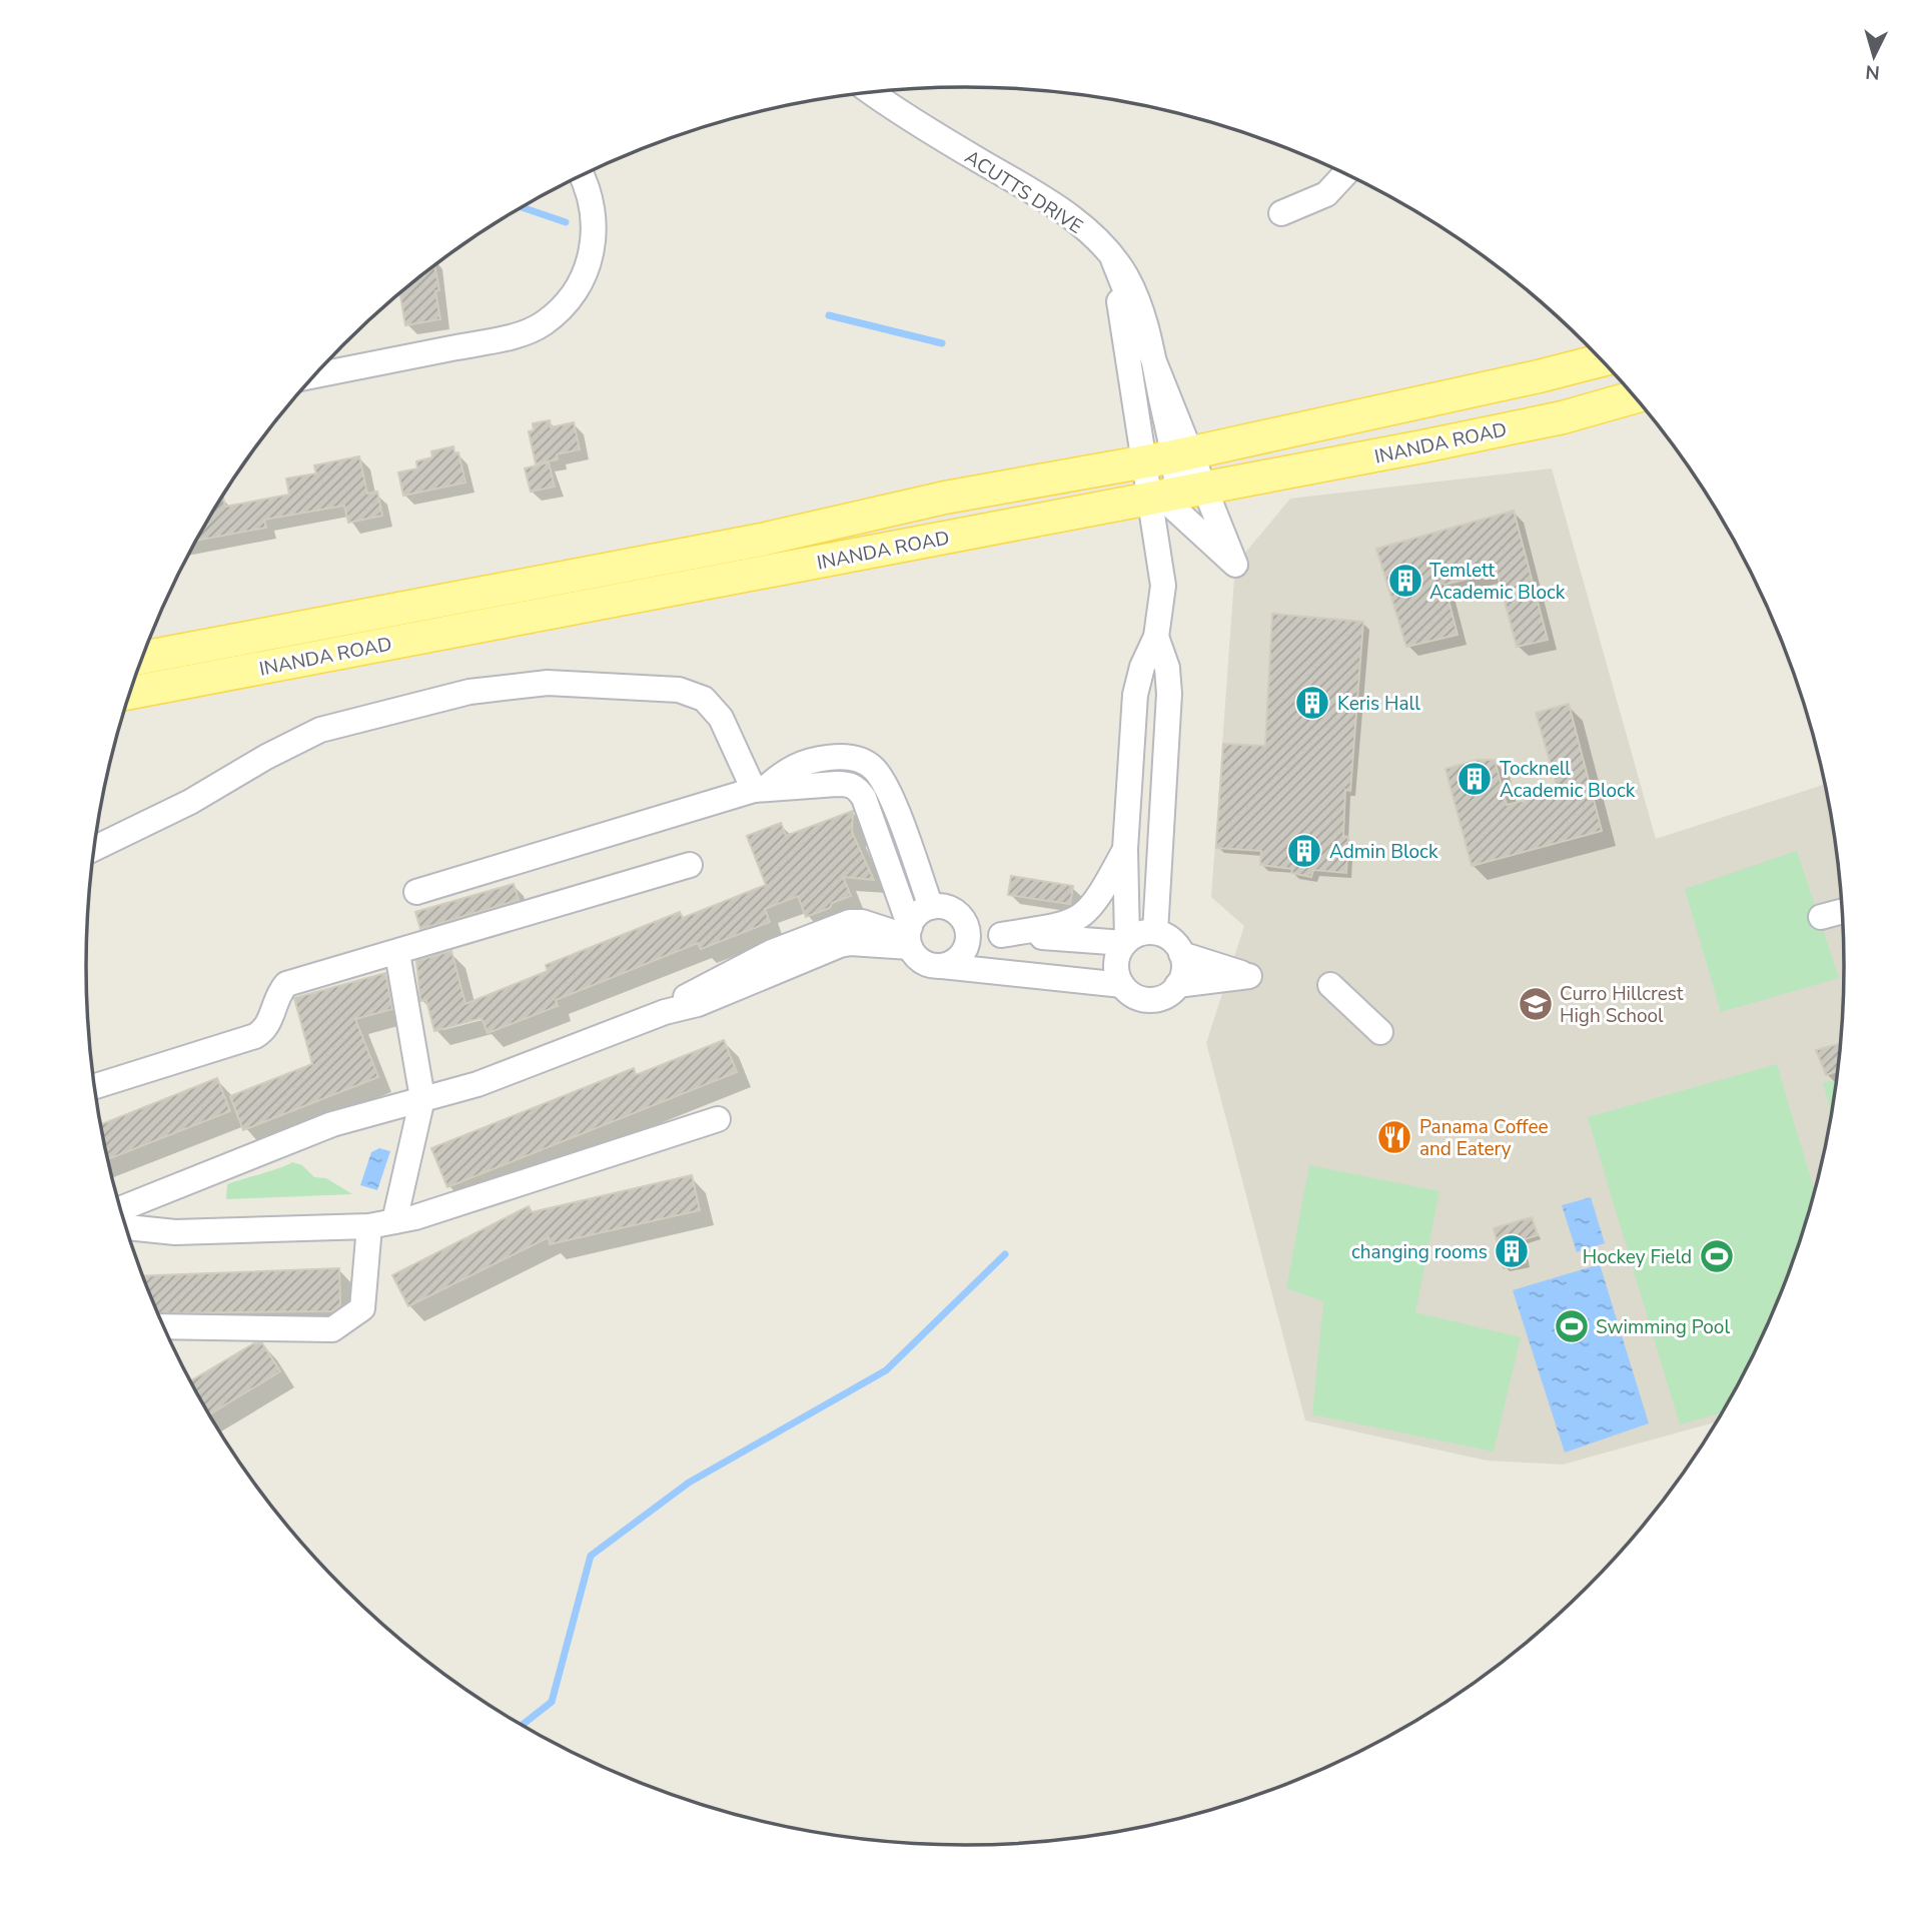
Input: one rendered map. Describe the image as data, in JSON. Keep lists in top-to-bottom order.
{
  "streets": {
    "main road": ["INANDA ROAD"],
    "street": ["ACUTTS DRIVE"]
  },
  "crossings": [
    ["ACUTTS DRIVE", "INANDA ROAD"]
  ],
  "places": {
    "building": [
      "Temlett Academic Block",
      "Keris Hall",
      "Tocknell Academic Block",
      "Admin Block",
      "changing rooms"
    ],
    "school or university": ["Curro Hillcrest High School"],
    "restaurant": ["Panama Coffee and Eatery"],
    "sports": ["Hockey Field", "Swimming Pool"]
  },
  "north": "bottom"
}
